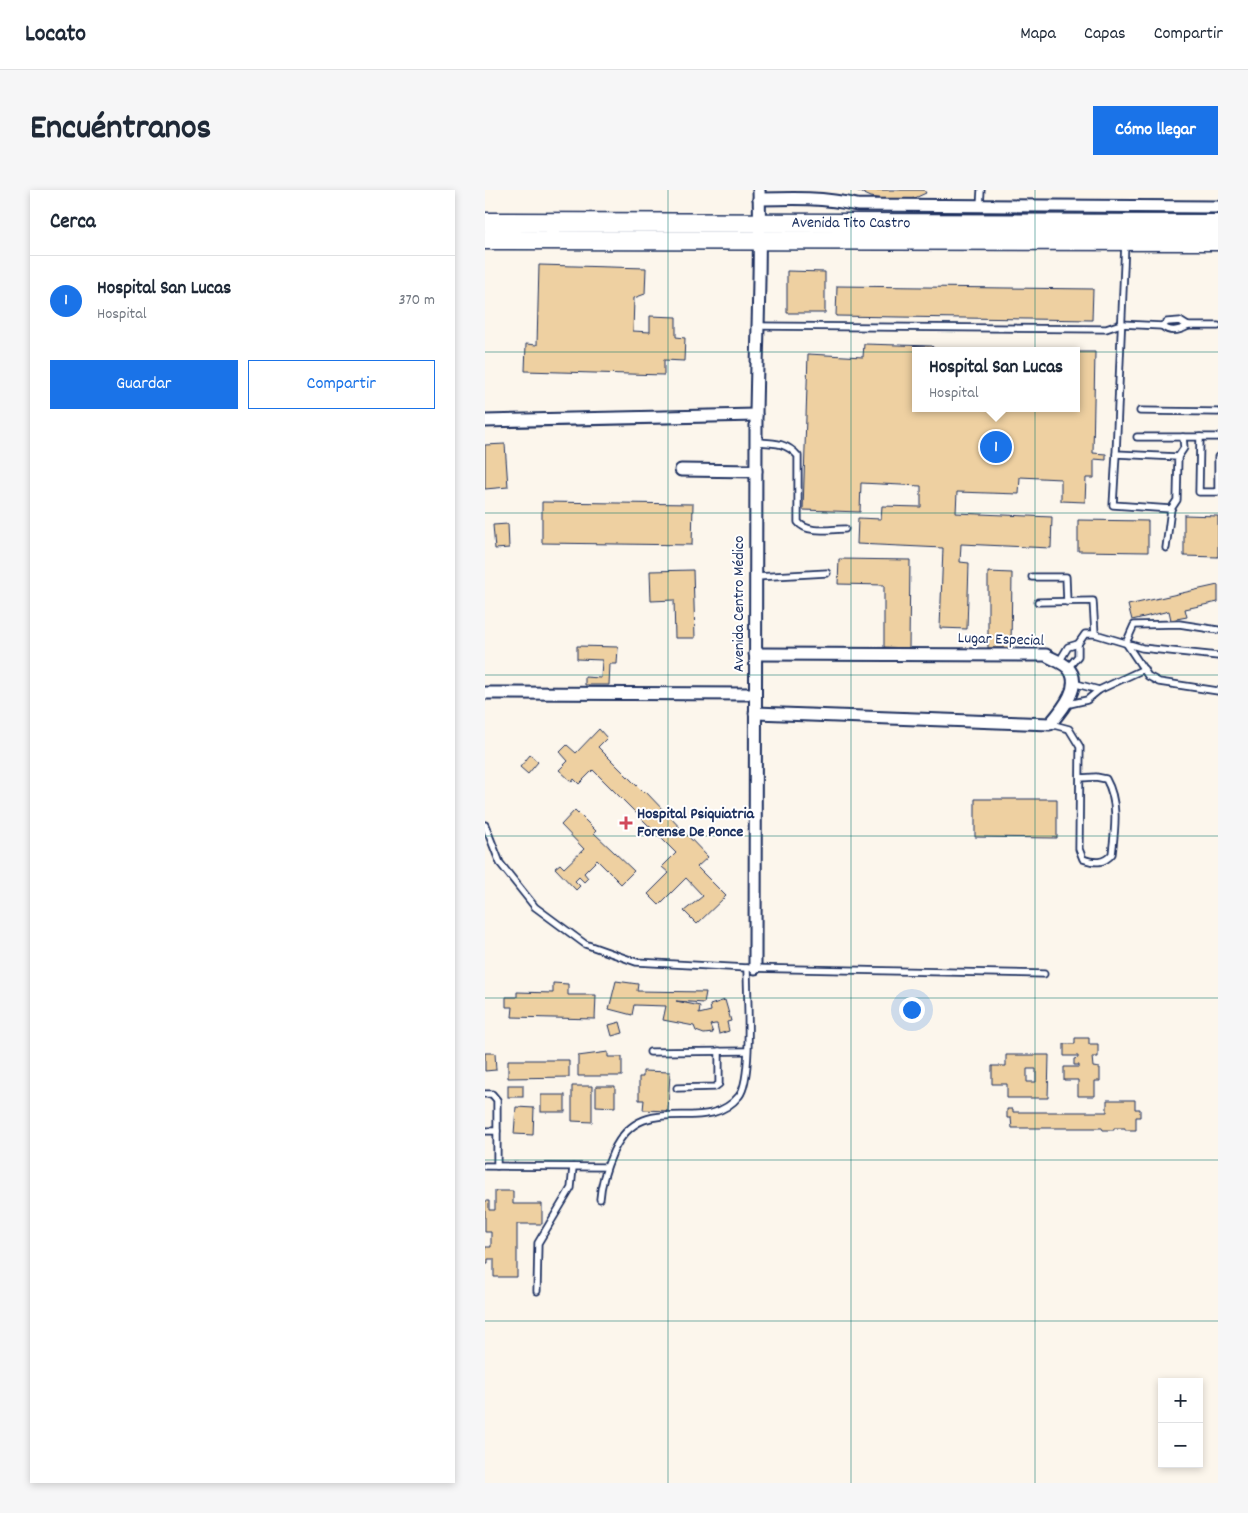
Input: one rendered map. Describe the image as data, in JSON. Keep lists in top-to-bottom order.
{
  "streets": {
    "main road": ["Avenida Tito Castro"],
    "street": ["Avenida Centro Médico", "Lugar Especial"]
  },
  "crossings": [
    ["Avenida Tito Castro", "Avenida Centro Médico"],
    ["Avenida Centro Médico", "Lugar Especial"]
  ],
  "places": {
    "health": ["Hospital Psiquiatria Forense De Ponce"]
  },
  "page": {
    "header": "Locato",
    "nav": ["Mapa", "Capas", "Compartir"],
    "title": "Encuéntranos",
    "buttons": [
      "Cómo llegar",
      ["Guardar", "Compartir"]
    ],
    "heading": "Cerca",
    "list": [
      {
        "mark": "1",
        "name": "Hospital San Lucas",
        "note": "Hospital",
        "value": "370 m"
      }
    ],
    "popup": ["Hospital San Lucas", "Hospital"],
    "pins": "1",
    "map_buttons": ["+", "−"]
  }
}
